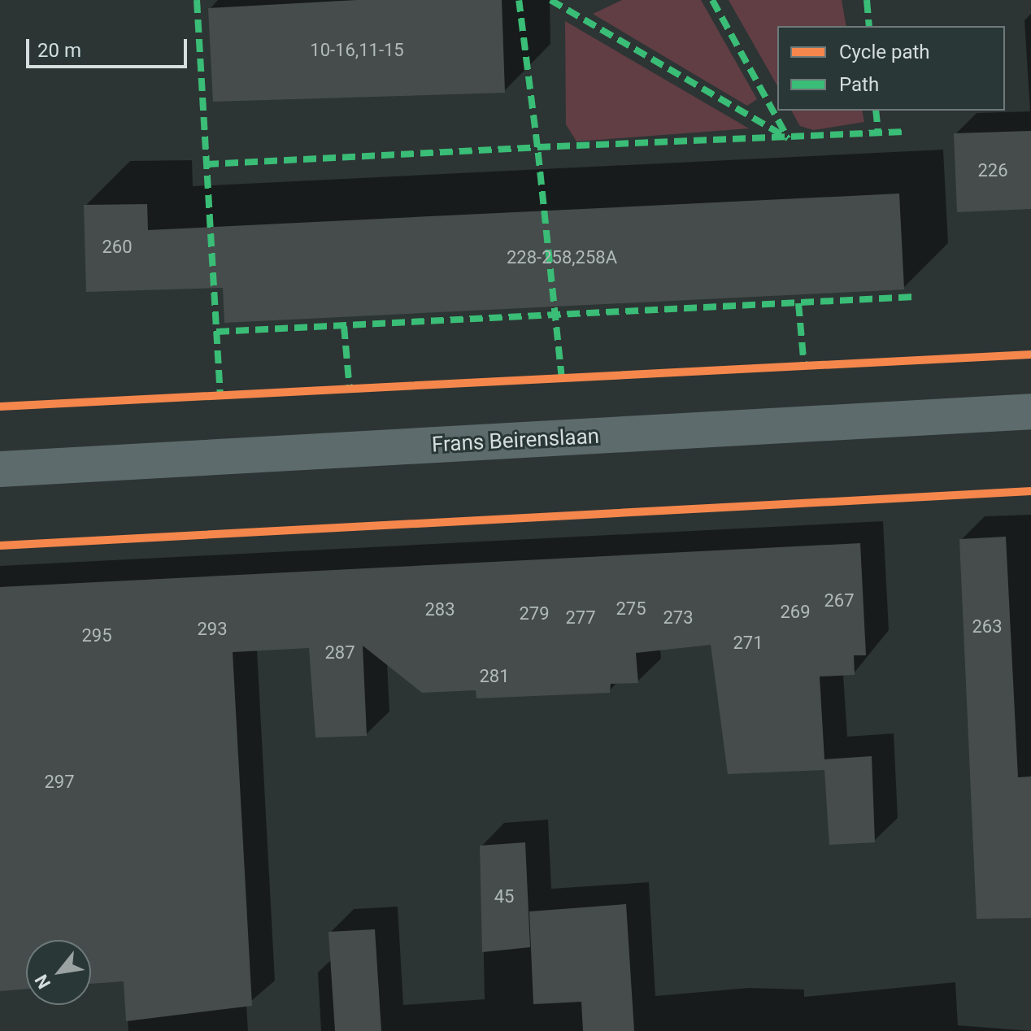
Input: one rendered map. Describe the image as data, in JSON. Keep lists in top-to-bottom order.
{
  "streets": {
    "main road": ["Frans Beirenslaan"]
  },
  "house_numbers": [
    "10-16,11-15",
    "226",
    "260",
    "228-258,258A",
    "267",
    "275",
    "283",
    "269",
    "279",
    "277",
    "273",
    "263",
    "293",
    "295",
    "271",
    "287",
    "281",
    "297",
    "45"
  ],
  "legend": ["Cycle path", "Path"],
  "scale_bar": "20 m",
  "north": "bottom left"
}
